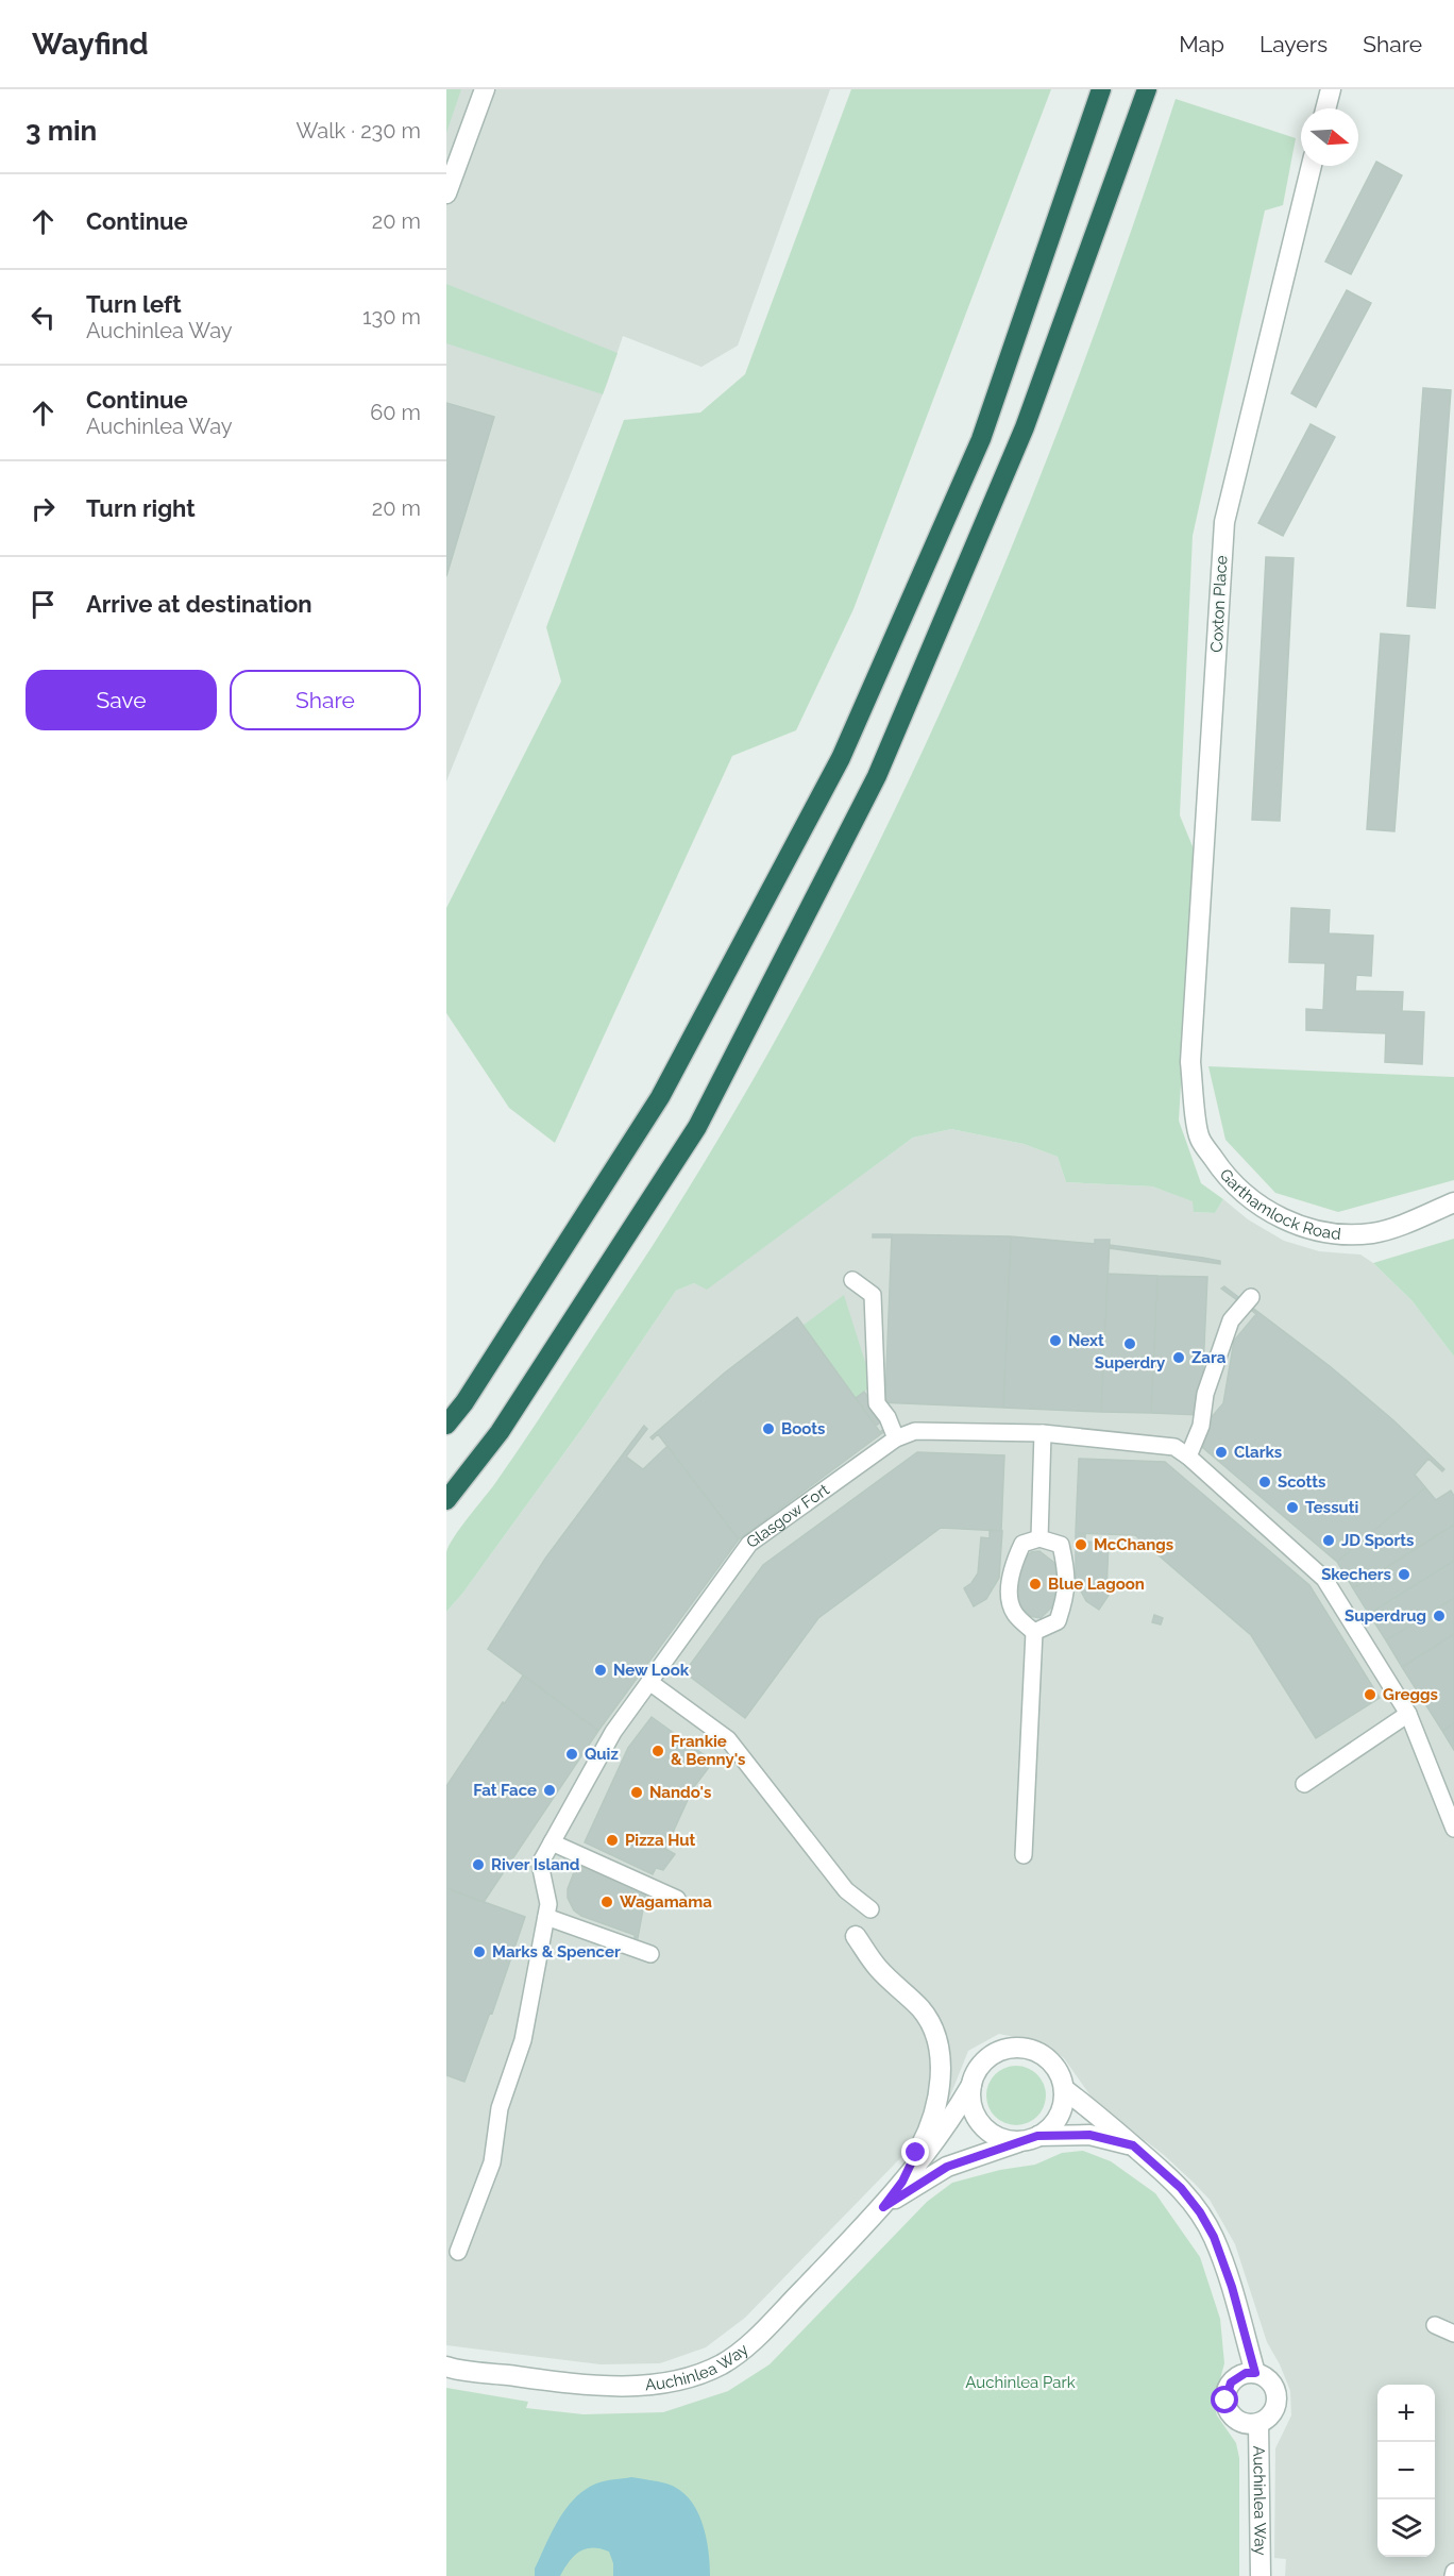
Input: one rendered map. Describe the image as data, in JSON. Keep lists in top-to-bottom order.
{
  "streets": {
    "street": [
      "Coxton Place",
      "Garthamlock Road",
      "Glasgow Fort",
      "Auchinlea Way"
    ]
  },
  "crossings": [
    ["Coxton Place", "Garthamlock Road"]
  ],
  "parks": ["Auchinlea Park"],
  "places": [
    "Next",
    "Superdry",
    "Zara",
    "Boots",
    "Clarks",
    "Scotts",
    "Tessuti",
    "JD Sports",
    "McChangs",
    "Skechers",
    "Blue Lagoon",
    "Superdrug",
    "New Look",
    "Greggs",
    "Frankie & Benny's",
    "Quiz",
    "Fat Face",
    "Nando's",
    "Pizza Hut",
    "River Island",
    "Wagamama",
    "Marks & Spencer"
  ],
  "north": "right",
  "page": {
    "header": "Wayfind",
    "nav": ["Map", "Layers", "Share"],
    "heading": ["3 min", "Walk · 230 m"],
    "list": [
      ["Continue", "20 m"],
      ["Turn left", "Auchinlea Way", "130 m"],
      ["Continue", "Auchinlea Way", "60 m"],
      ["Turn right", "20 m"],
      "Arrive at destination"
    ],
    "buttons": ["Save", "Share"],
    "map_buttons": ["+", "−"]
  }
}
